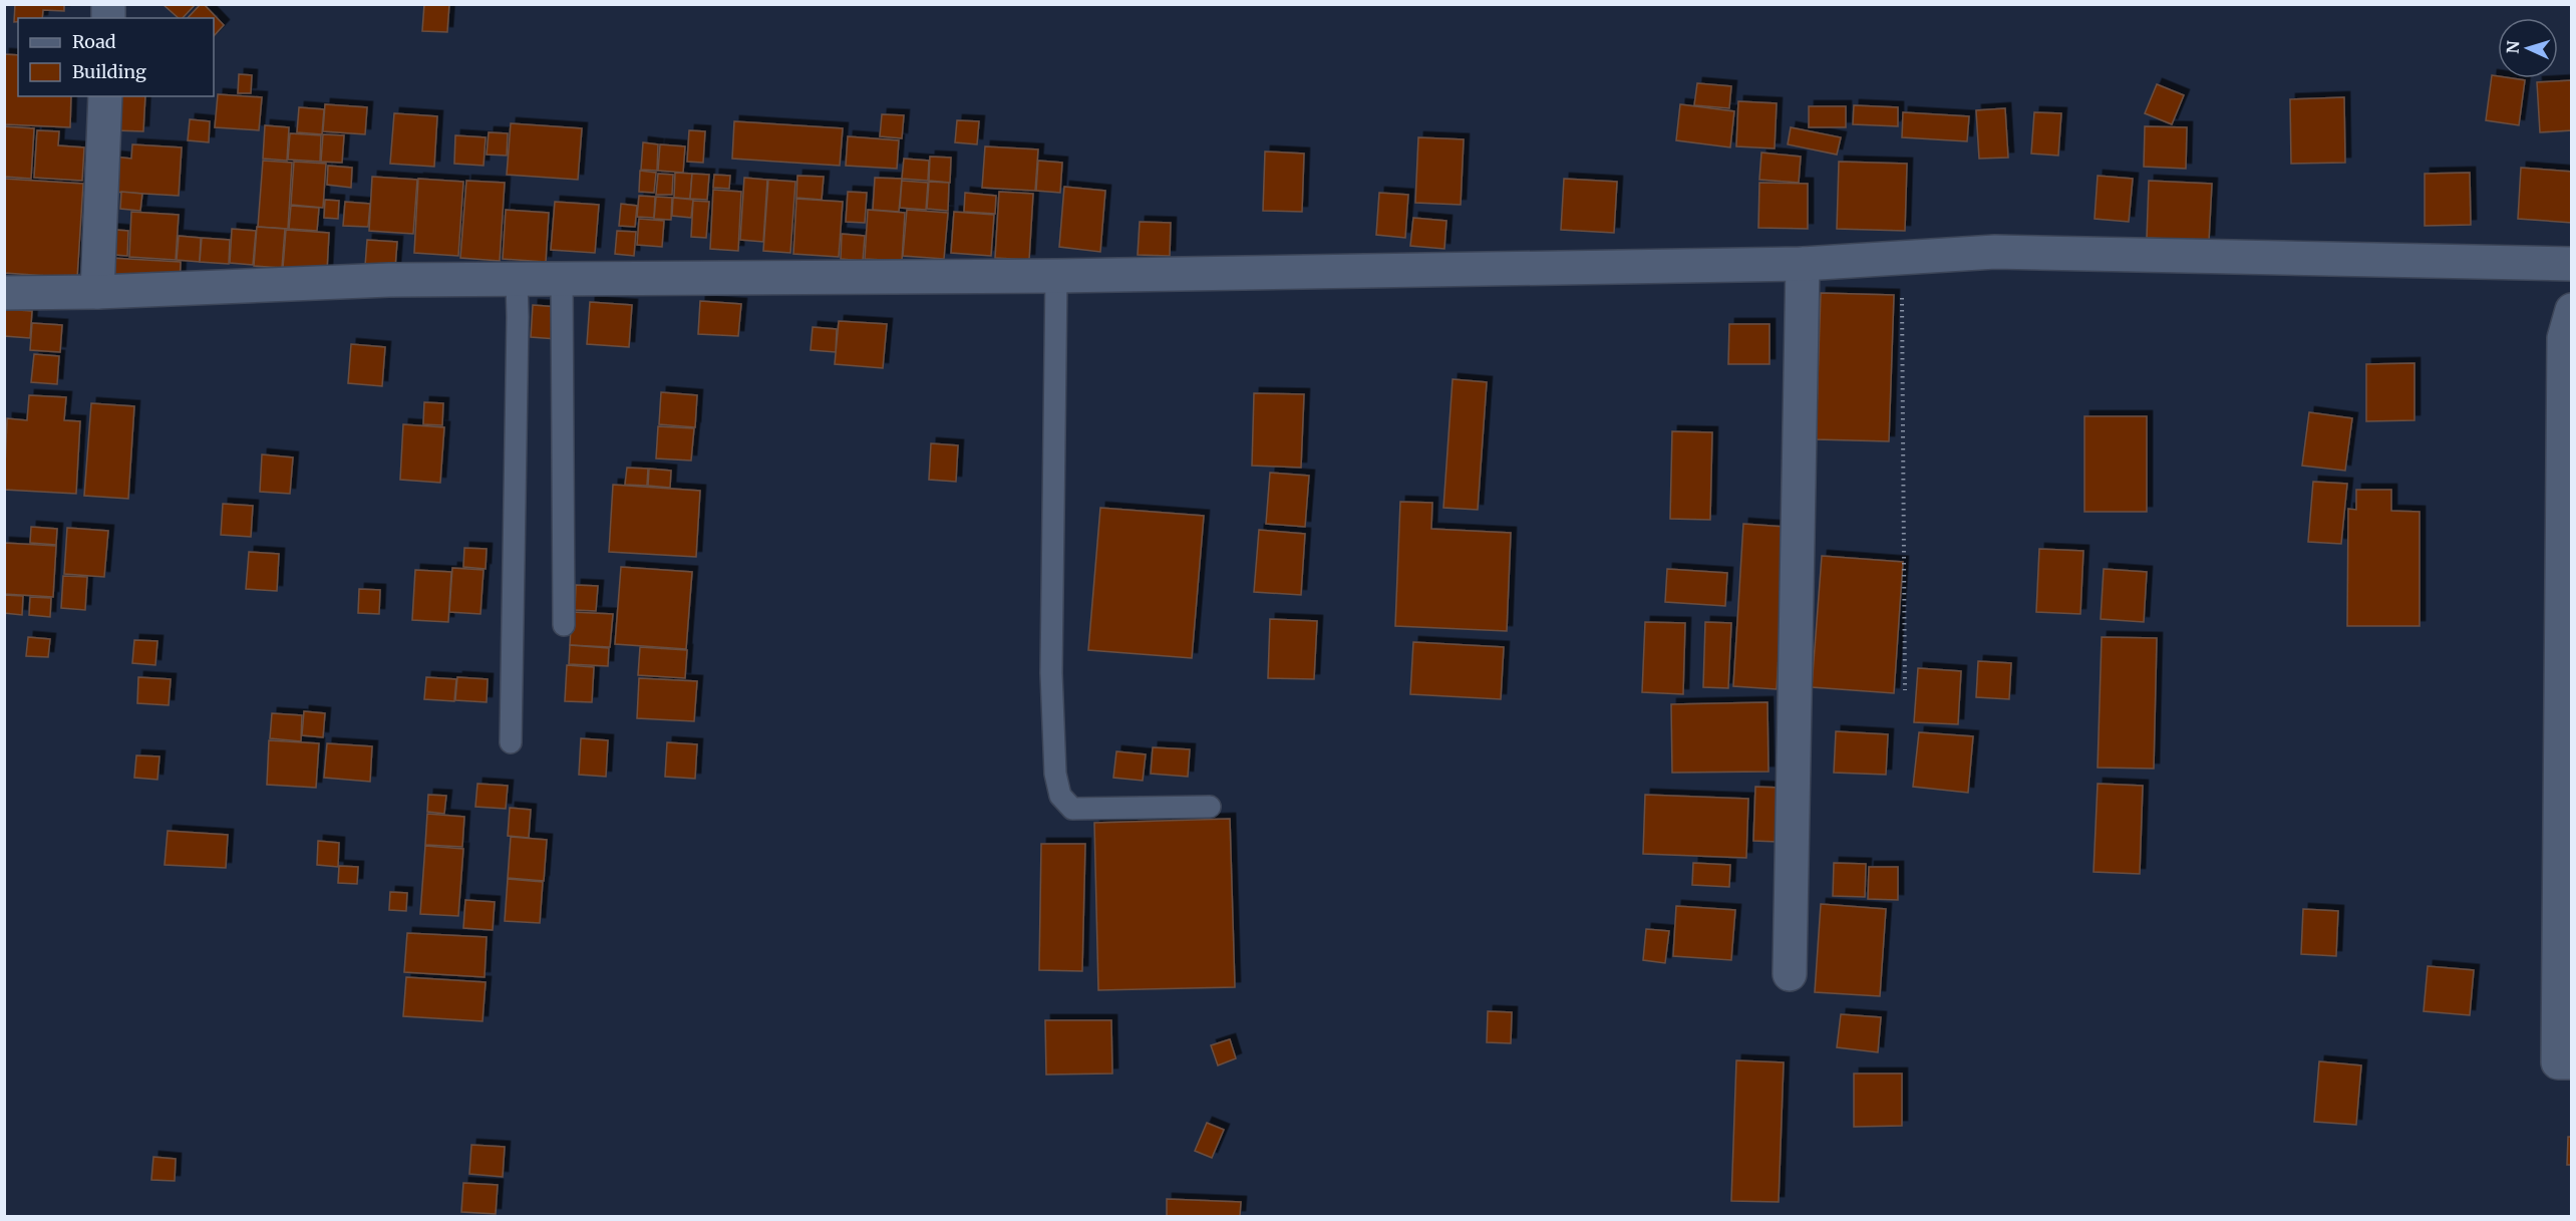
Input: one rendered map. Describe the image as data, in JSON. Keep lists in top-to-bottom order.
{
  "legend": ["Road", "Building"],
  "north": "left"
}
